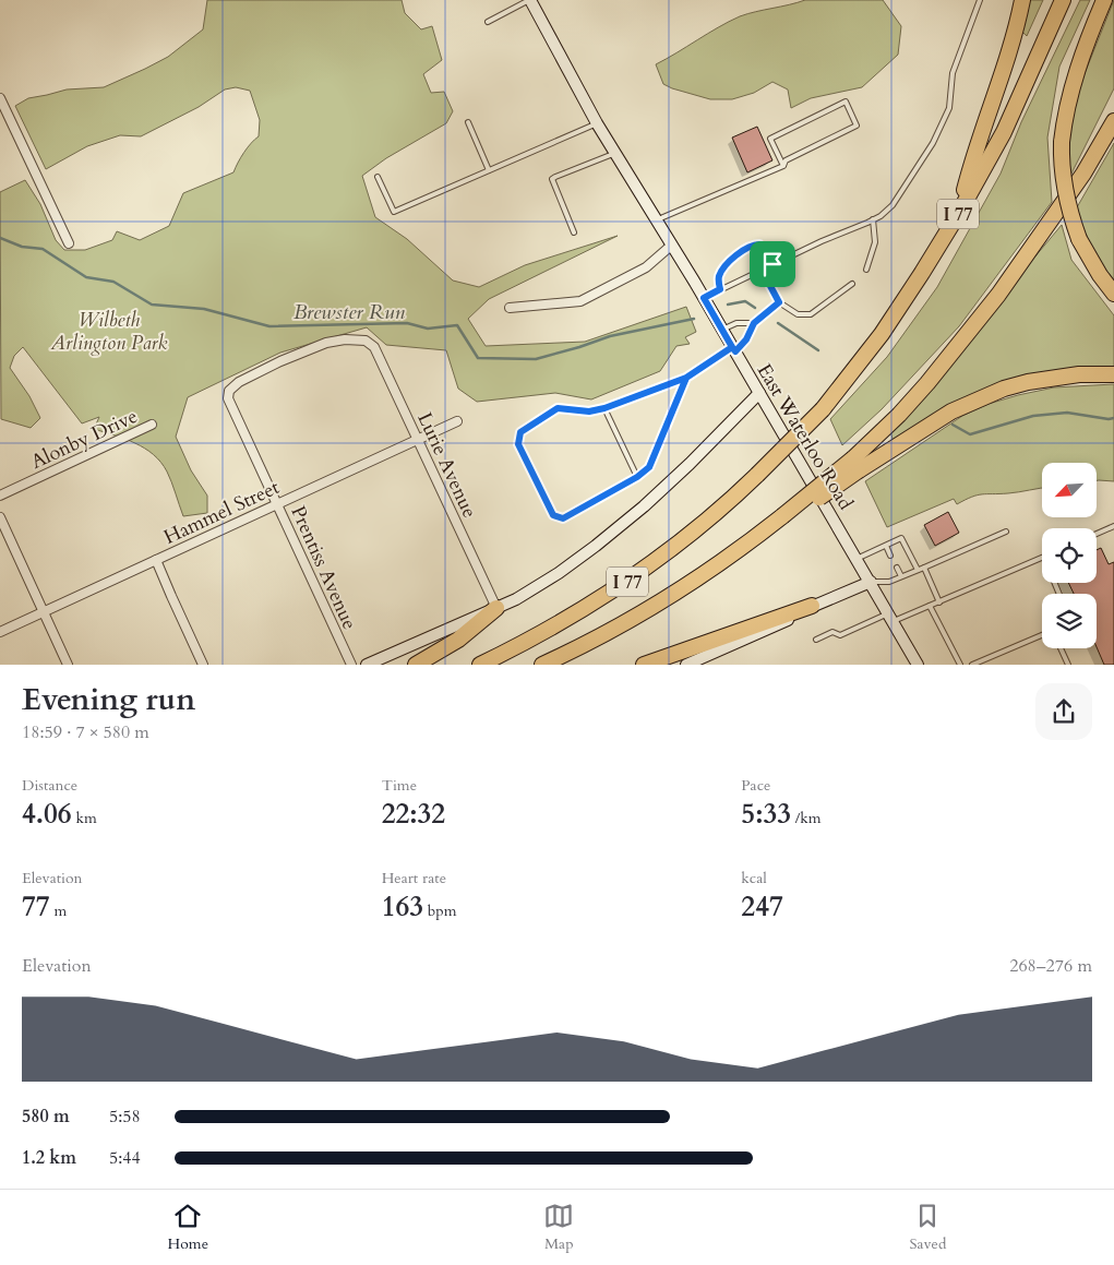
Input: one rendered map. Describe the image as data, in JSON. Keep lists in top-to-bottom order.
{
  "streets": {
    "highway": ["I 77"],
    "main road": ["East Waterloo Road"],
    "street": [
      "Alonby Drive",
      "Lurie Avenue",
      "Hammel Street",
      "Prentiss Avenue"
    ]
  },
  "crossings": [
    ["Lurie Avenue", "Hammel Street"],
    ["Lurie Avenue", "Prentiss Avenue"],
    ["Hammel Street", "Prentiss Avenue"]
  ],
  "water": ["Brewster Run"],
  "parks": ["Wilbeth Arlington Park"],
  "north": "bottom left",
  "page": {
    "heading": ["Evening run", "18:59 · 7 × 580 m"],
    "stats": [
      ["Distance", "4.06 km"],
      ["Time", "22:32"],
      ["Pace", "5:33 /km"],
      ["Elevation", "77 m"],
      ["Heart rate", "163 bpm"],
      ["kcal", "247"]
    ],
    "chart": ["Elevation", "268–276 m"],
    "list": [
      {
        "name": "580 m",
        "note": "5:58"
      },
      {
        "name": "1.2 km",
        "note": "5:44"
      }
    ],
    "tabs": ["Home", "Map", "Saved"]
  }
}
